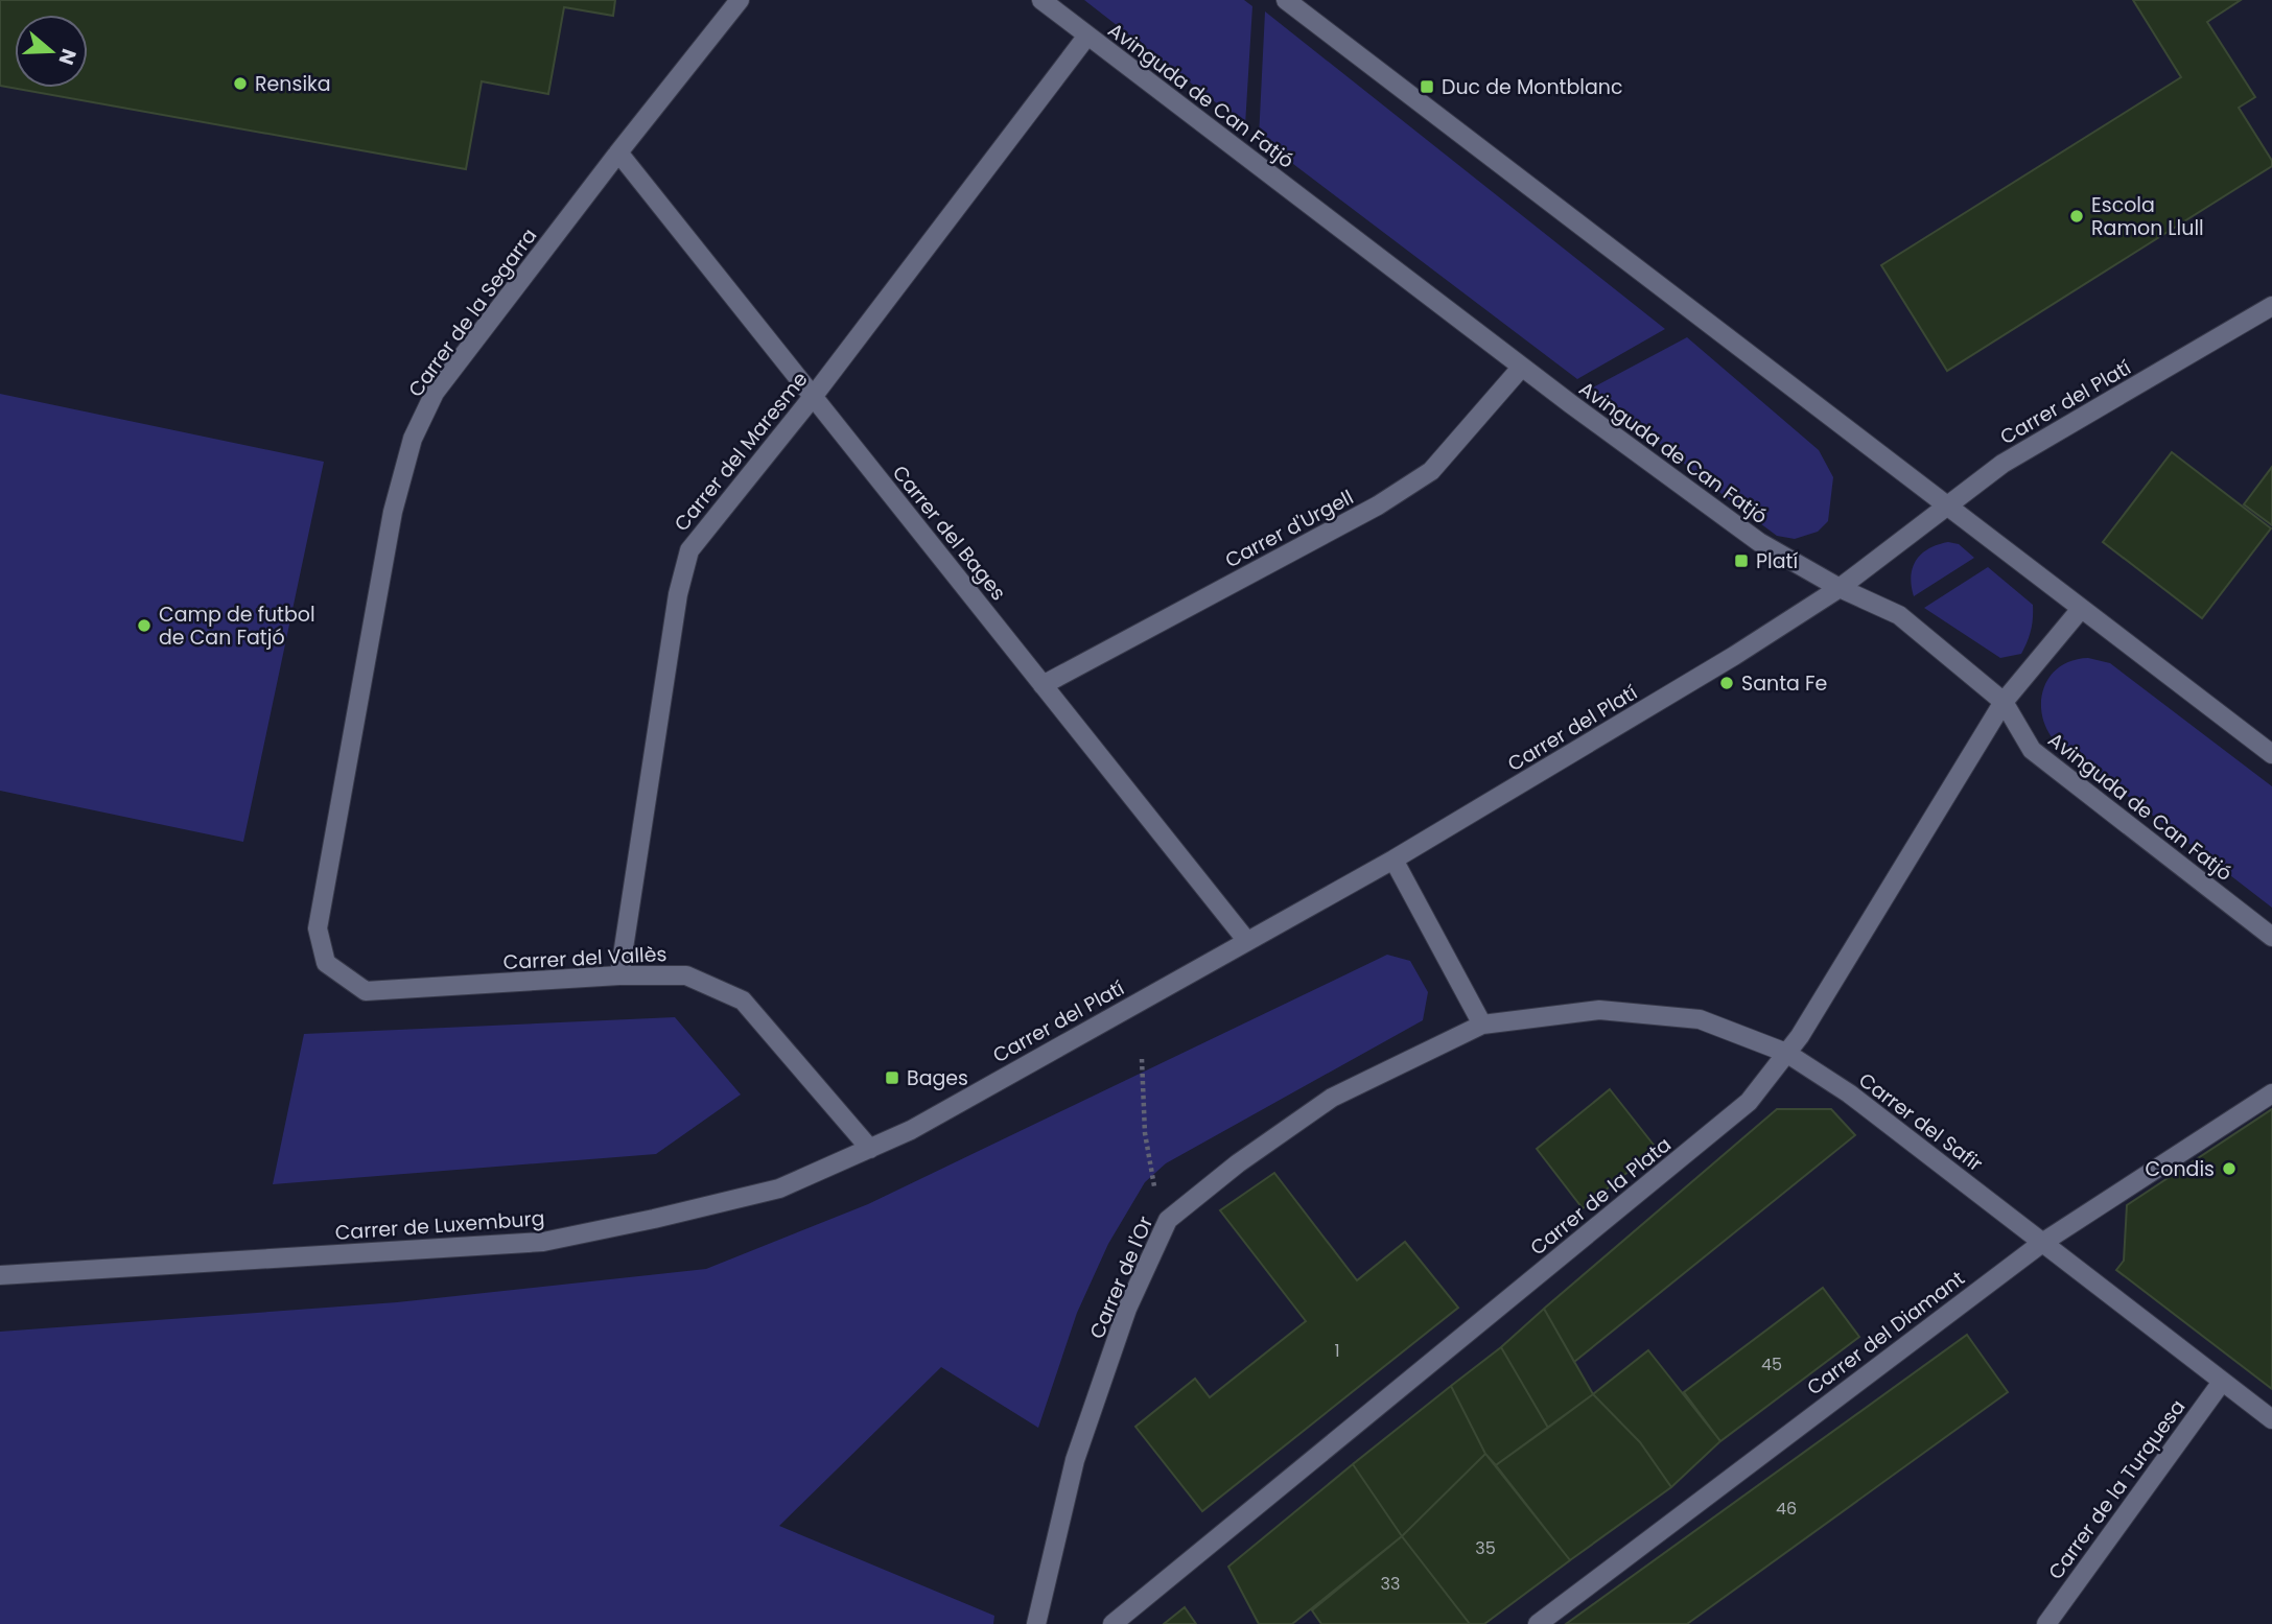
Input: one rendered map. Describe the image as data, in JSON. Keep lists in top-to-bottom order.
{
  "streets": {
    "street": [
      "Avinguda de Can Fatjó",
      "Carrer de la Segarra",
      "Carrer del Platí",
      "Carrer del Maresme",
      "Carrer d'Urgell",
      "Carrer del Bages",
      "Carrer del Vallès",
      "Carrer del Safir",
      "Carrer de la Plata",
      "Carrer de Luxemburg",
      "Carrer de l'Or",
      "Carrer del Diamant",
      "Carrer de la Turquesa"
    ]
  },
  "crossings": [
    ["Avinguda de Can Fatjó", "Carrer del Platí"],
    ["Avinguda de Can Fatjó", "Carrer del Maresme"],
    ["Avinguda de Can Fatjó", "Carrer d'Urgell"],
    ["Avinguda de Can Fatjó", "Carrer de la Plata"],
    ["Carrer de la Segarra", "Carrer del Bages"],
    ["Carrer de la Segarra", "Carrer del Vallès"],
    ["Carrer del Platí", "Carrer del Bages"],
    ["Carrer del Platí", "Carrer del Vallès"],
    ["Carrer del Platí", "Carrer de Luxemburg"],
    ["Carrer del Maresme", "Carrer del Bages"],
    ["Carrer del Maresme", "Carrer del Vallès"],
    ["Carrer d'Urgell", "Carrer del Bages"],
    ["Carrer del Vallès", "Carrer de Luxemburg"],
    ["Carrer del Safir", "Carrer de la Plata"],
    ["Carrer del Safir", "Carrer de l'Or"],
    ["Carrer del Safir", "Carrer del Diamant"],
    ["Carrer del Safir", "Carrer de la Turquesa"]
  ],
  "places": {
    "other": [
      "Rensika",
      "Escola Ramon Llull",
      "Camp de futbol de Can Fatjó",
      "Santa Fe",
      "Condis"
    ],
    "transit": ["Duc de Montblanc", "Platí", "Bages"]
  },
  "house_numbers": [
    "1",
    "45",
    "46",
    "35",
    "33"
  ],
  "north": "right"
}
